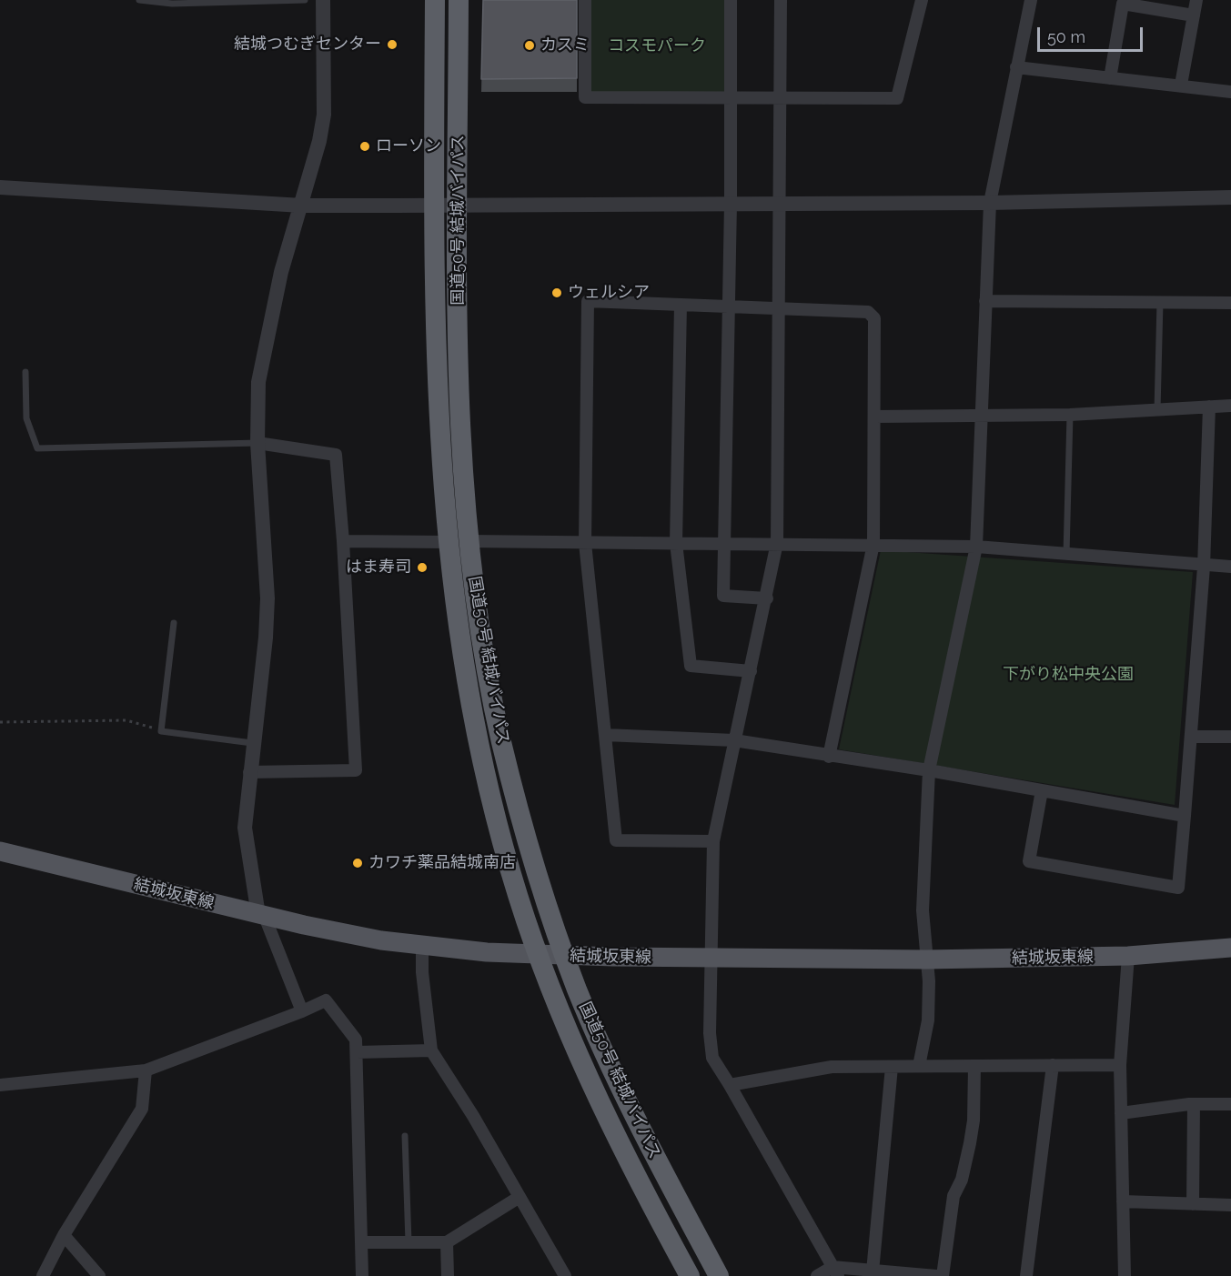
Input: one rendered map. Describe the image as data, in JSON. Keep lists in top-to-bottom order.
{
  "streets": {
    "highway": ["国道50号 結城バイパス"],
    "main road": ["結城坂東線"]
  },
  "crossings": [
    ["国道50号 結城バイパス", "結城坂東線"]
  ],
  "parks": ["コスモパーク", "下がり松中央公園"],
  "places": [
    "結城つむぎセンター",
    "カスミ",
    "ローソン",
    "ウェルシア",
    "はま寿司",
    "カワチ薬品結城南店"
  ],
  "scale_bar": "50 m"
}
